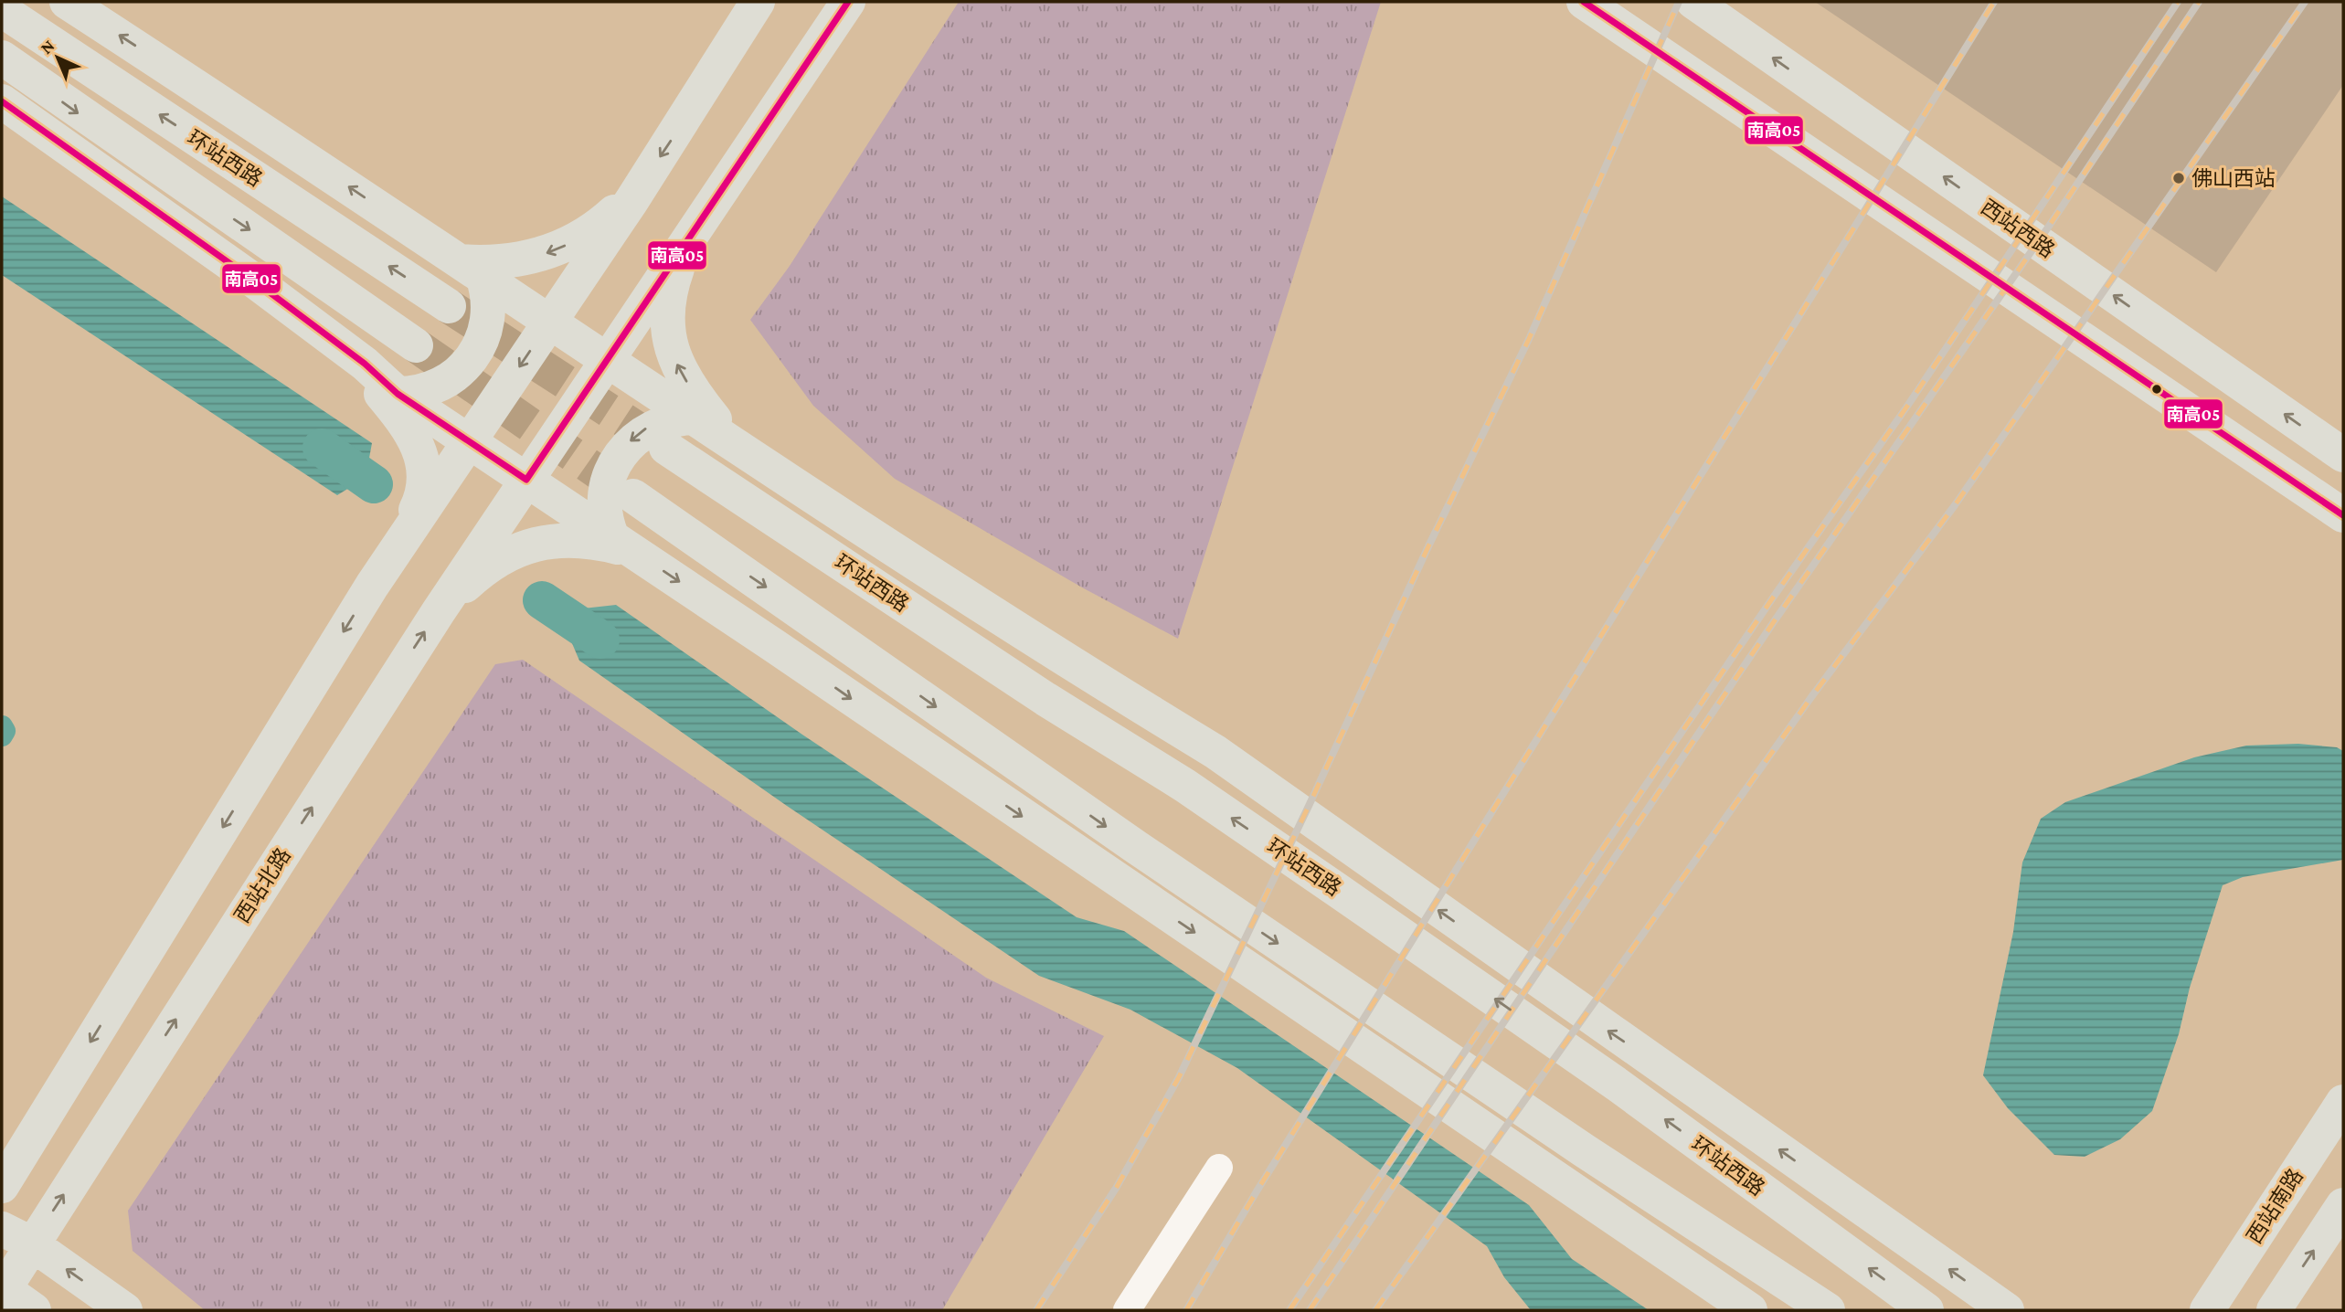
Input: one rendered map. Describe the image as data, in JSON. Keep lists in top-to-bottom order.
{
  "streets": {
    "main road": [
      "环站西路",
      "西站西路",
      "西站北路",
      "西站南路"
    ]
  },
  "places": ["佛山西站"],
  "lines": ["transit line 南高05"],
  "north": "top left"
}
